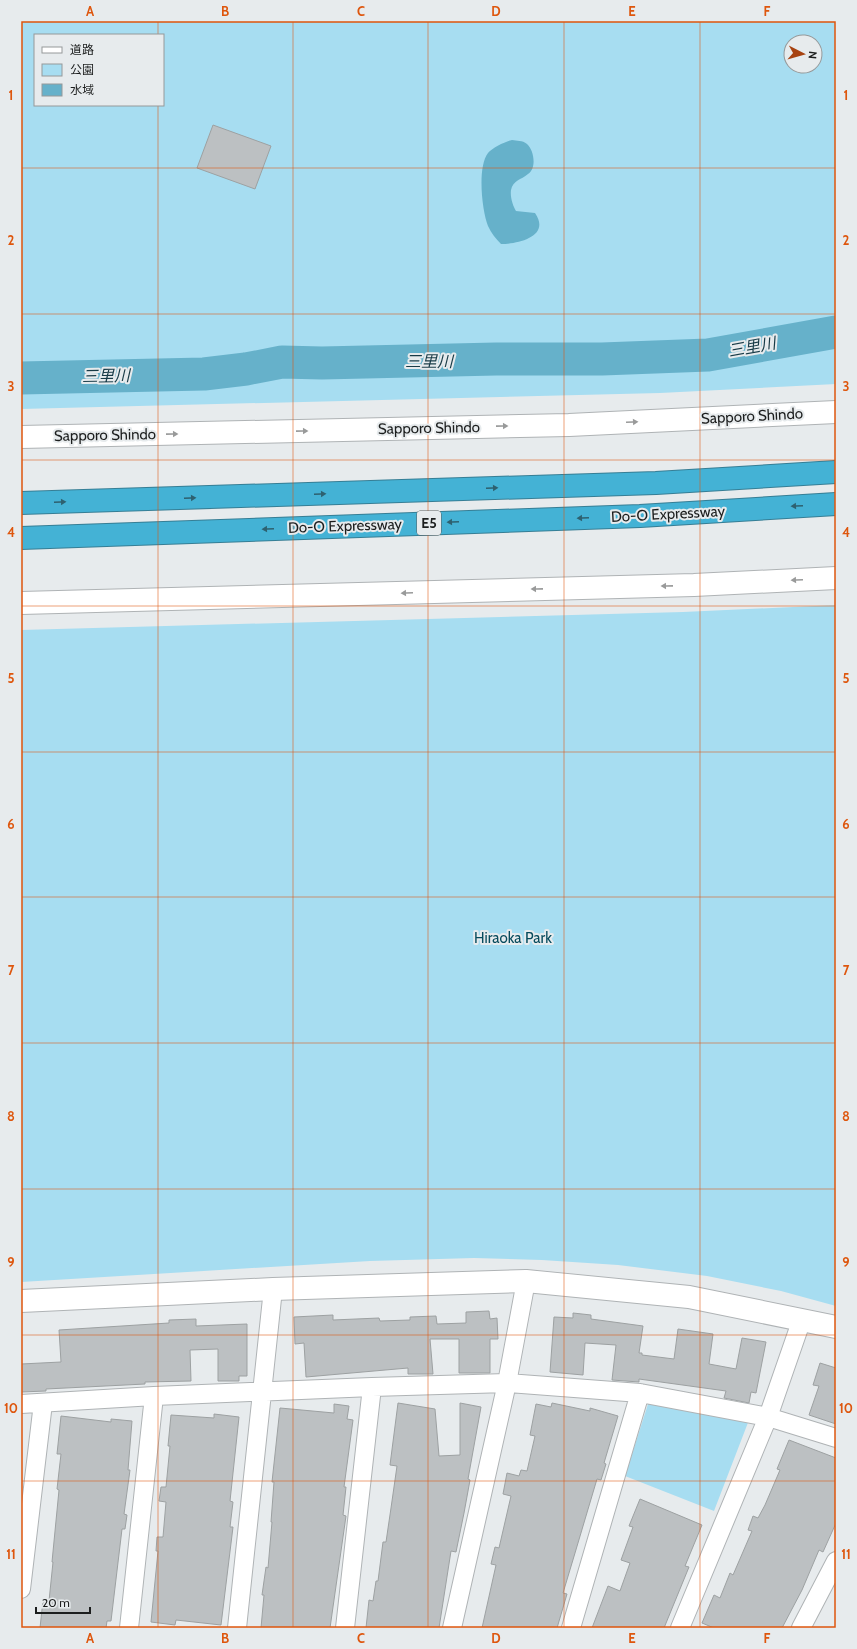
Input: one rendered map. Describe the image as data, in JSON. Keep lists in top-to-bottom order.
{
  "streets": {
    "highway": ["Do-O Expressway", "E5"],
    "street": ["Sapporo Shindo"]
  },
  "water": ["三里川"],
  "parks": ["Hiraoka Park"],
  "legend": ["道路", "公園", "水域"],
  "scale_bar": "20 m",
  "north": "right",
  "grid": {
    "columns": [
      "A",
      "B",
      "C",
      "D",
      "E",
      "F"
    ],
    "rows": [
      "1",
      "2",
      "3",
      "4",
      "5",
      "6",
      "7",
      "8",
      "9",
      "10",
      "11"
    ]
  }
}
